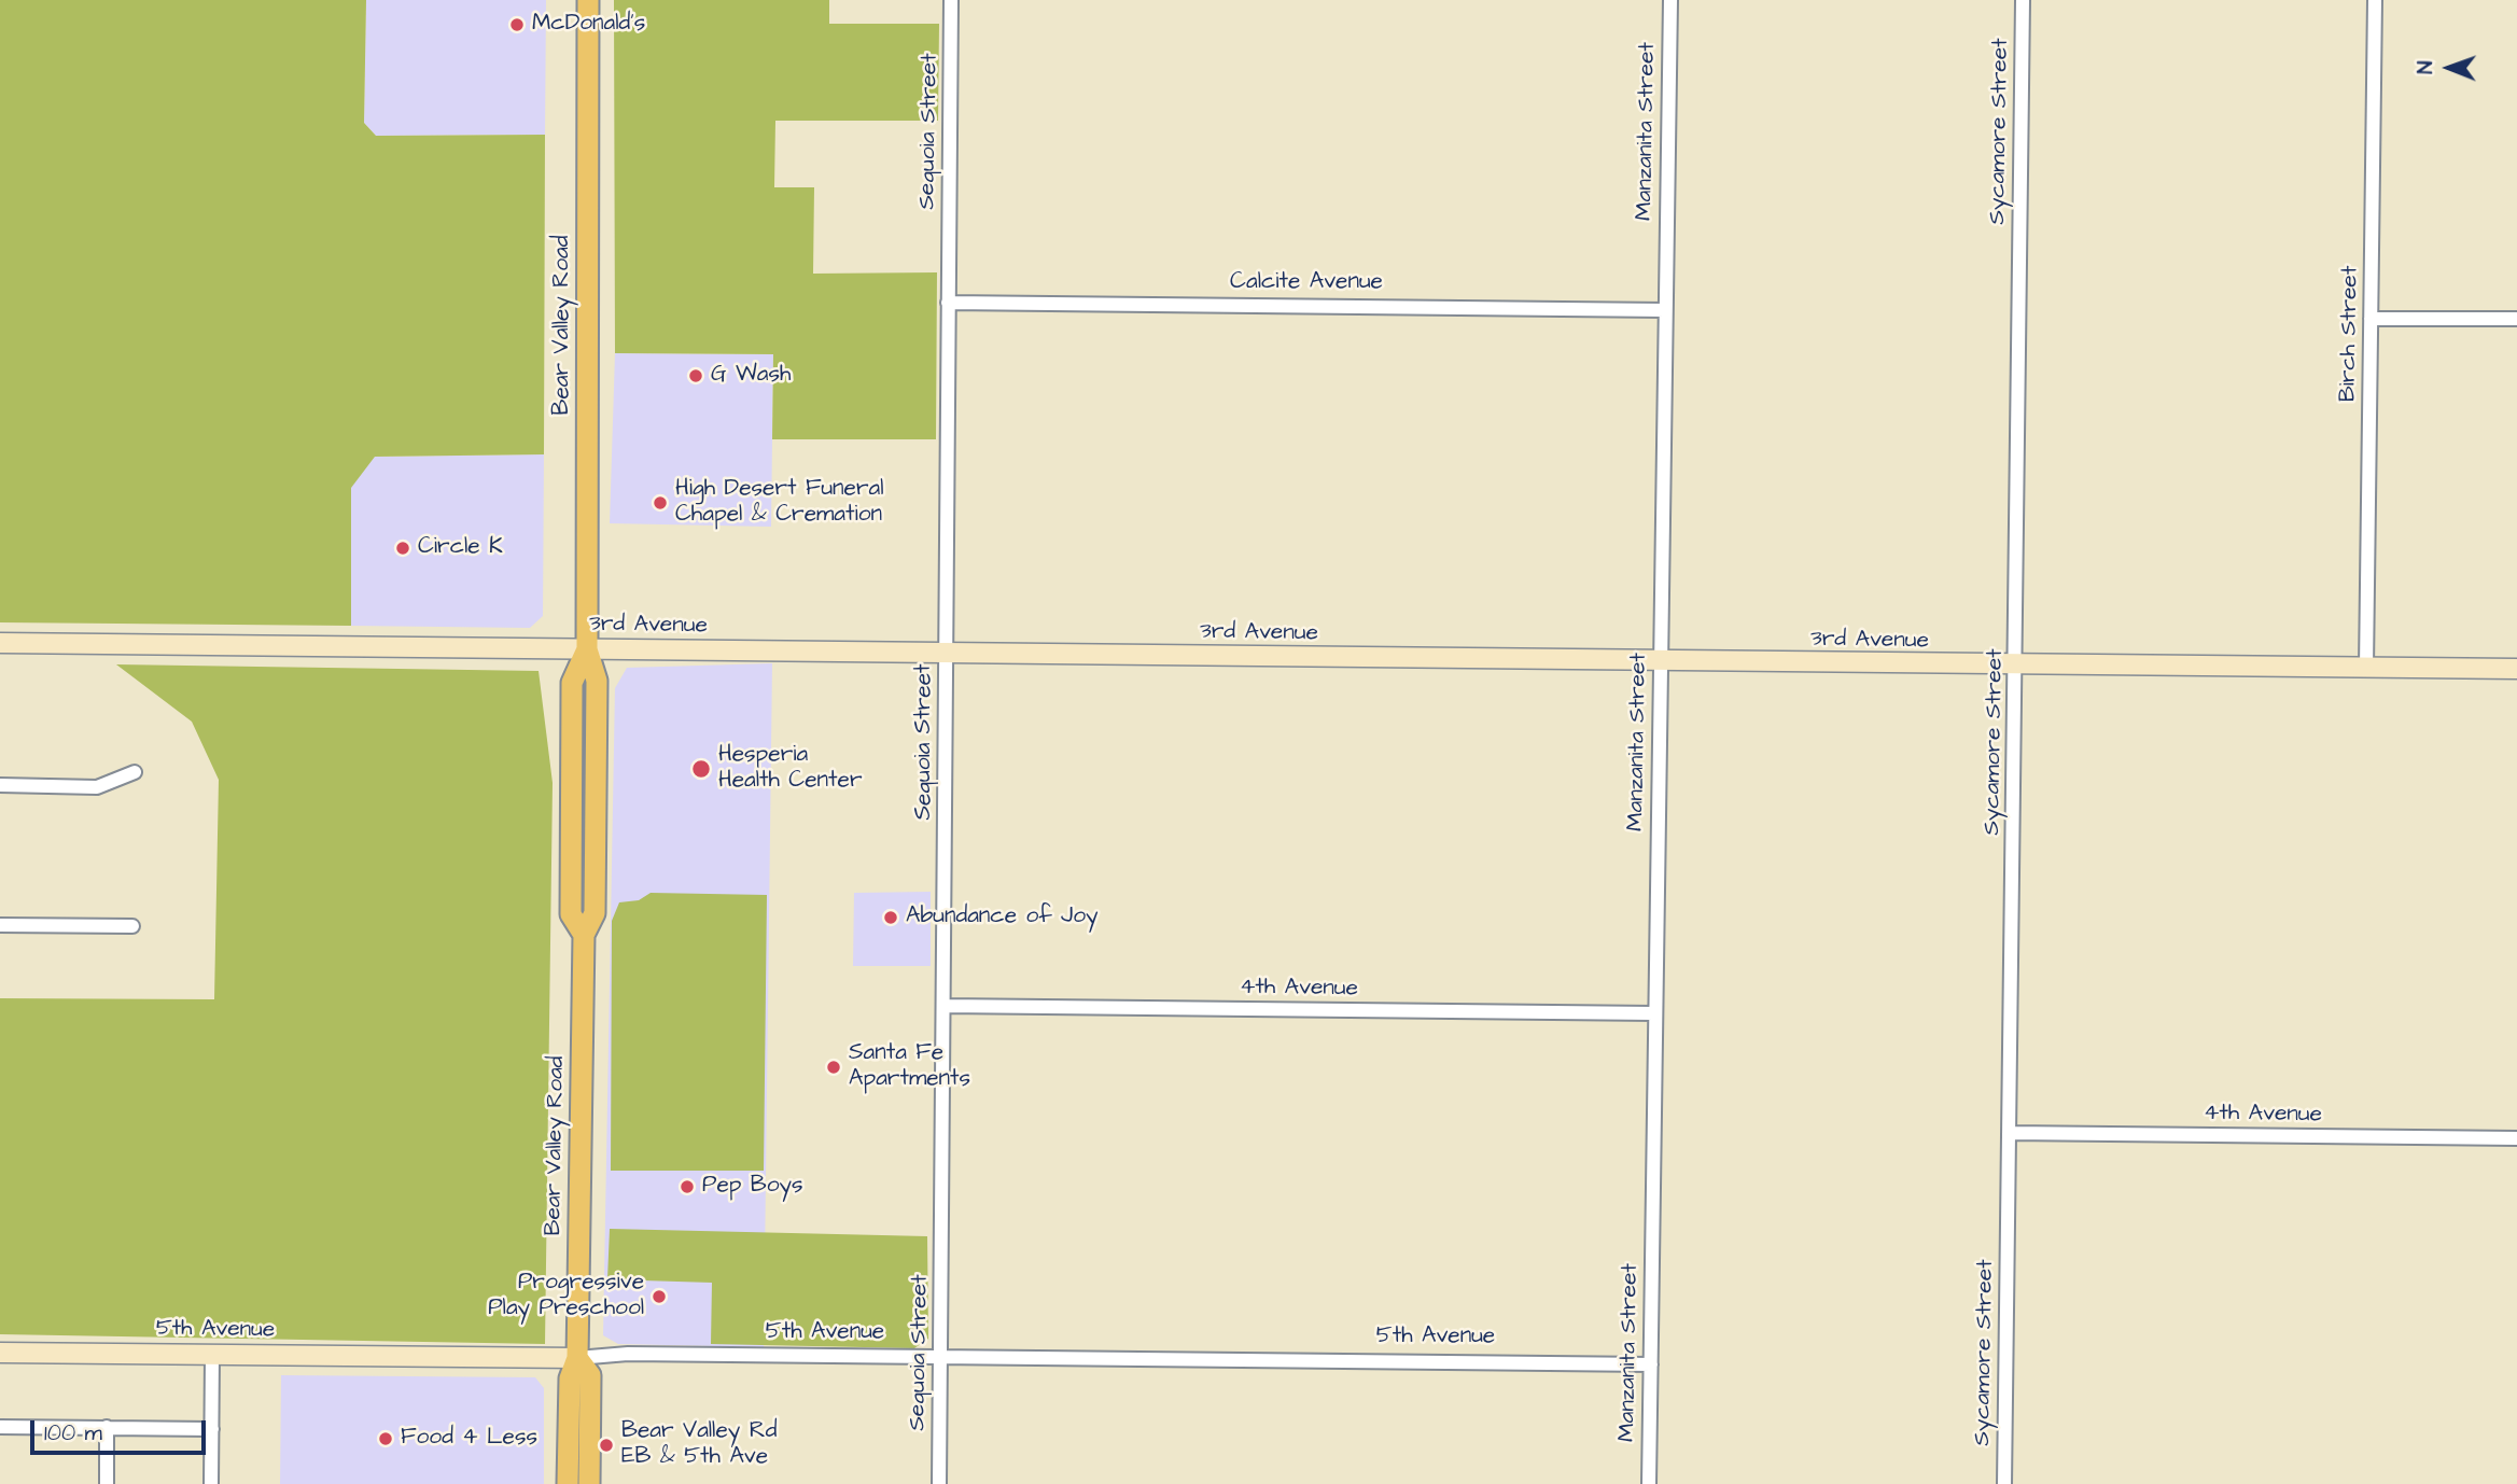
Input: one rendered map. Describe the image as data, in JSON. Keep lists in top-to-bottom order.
{
  "streets": {
    "main road": ["Bear Valley Road"],
    "street": [
      "Sequoia Street",
      "Manzanita Street",
      "Sycamore Street",
      "Calcite Avenue",
      "Birch Street",
      "3rd Avenue",
      "4th Avenue",
      "5th Avenue"
    ]
  },
  "crossings": [
    ["Sequoia Street", "Calcite Avenue"],
    ["Sequoia Street", "3rd Avenue"],
    ["Sequoia Street", "4th Avenue"],
    ["Sequoia Street", "5th Avenue"],
    ["Manzanita Street", "Calcite Avenue"],
    ["Manzanita Street", "3rd Avenue"],
    ["Manzanita Street", "4th Avenue"],
    ["Manzanita Street", "5th Avenue"],
    ["Sycamore Street", "3rd Avenue"],
    ["Sycamore Street", "4th Avenue"],
    ["Bear Valley Road", "3rd Avenue"],
    ["Bear Valley Road", "5th Avenue"],
    ["Birch Street", "3rd Avenue"]
  ],
  "places": [
    "McDonald's",
    "G Wash",
    "High Desert Funeral Chapel & Cremation",
    "Circle K",
    "Hesperia Health Center",
    "Abundance of Joy",
    "Santa Fe Apartments",
    "Pep Boys",
    "Progressive Play Preschool",
    "Food 4 Less",
    "Bear Valley Rd EB & 5th Ave"
  ],
  "scale_bar": "100 m",
  "north": "left"
}
